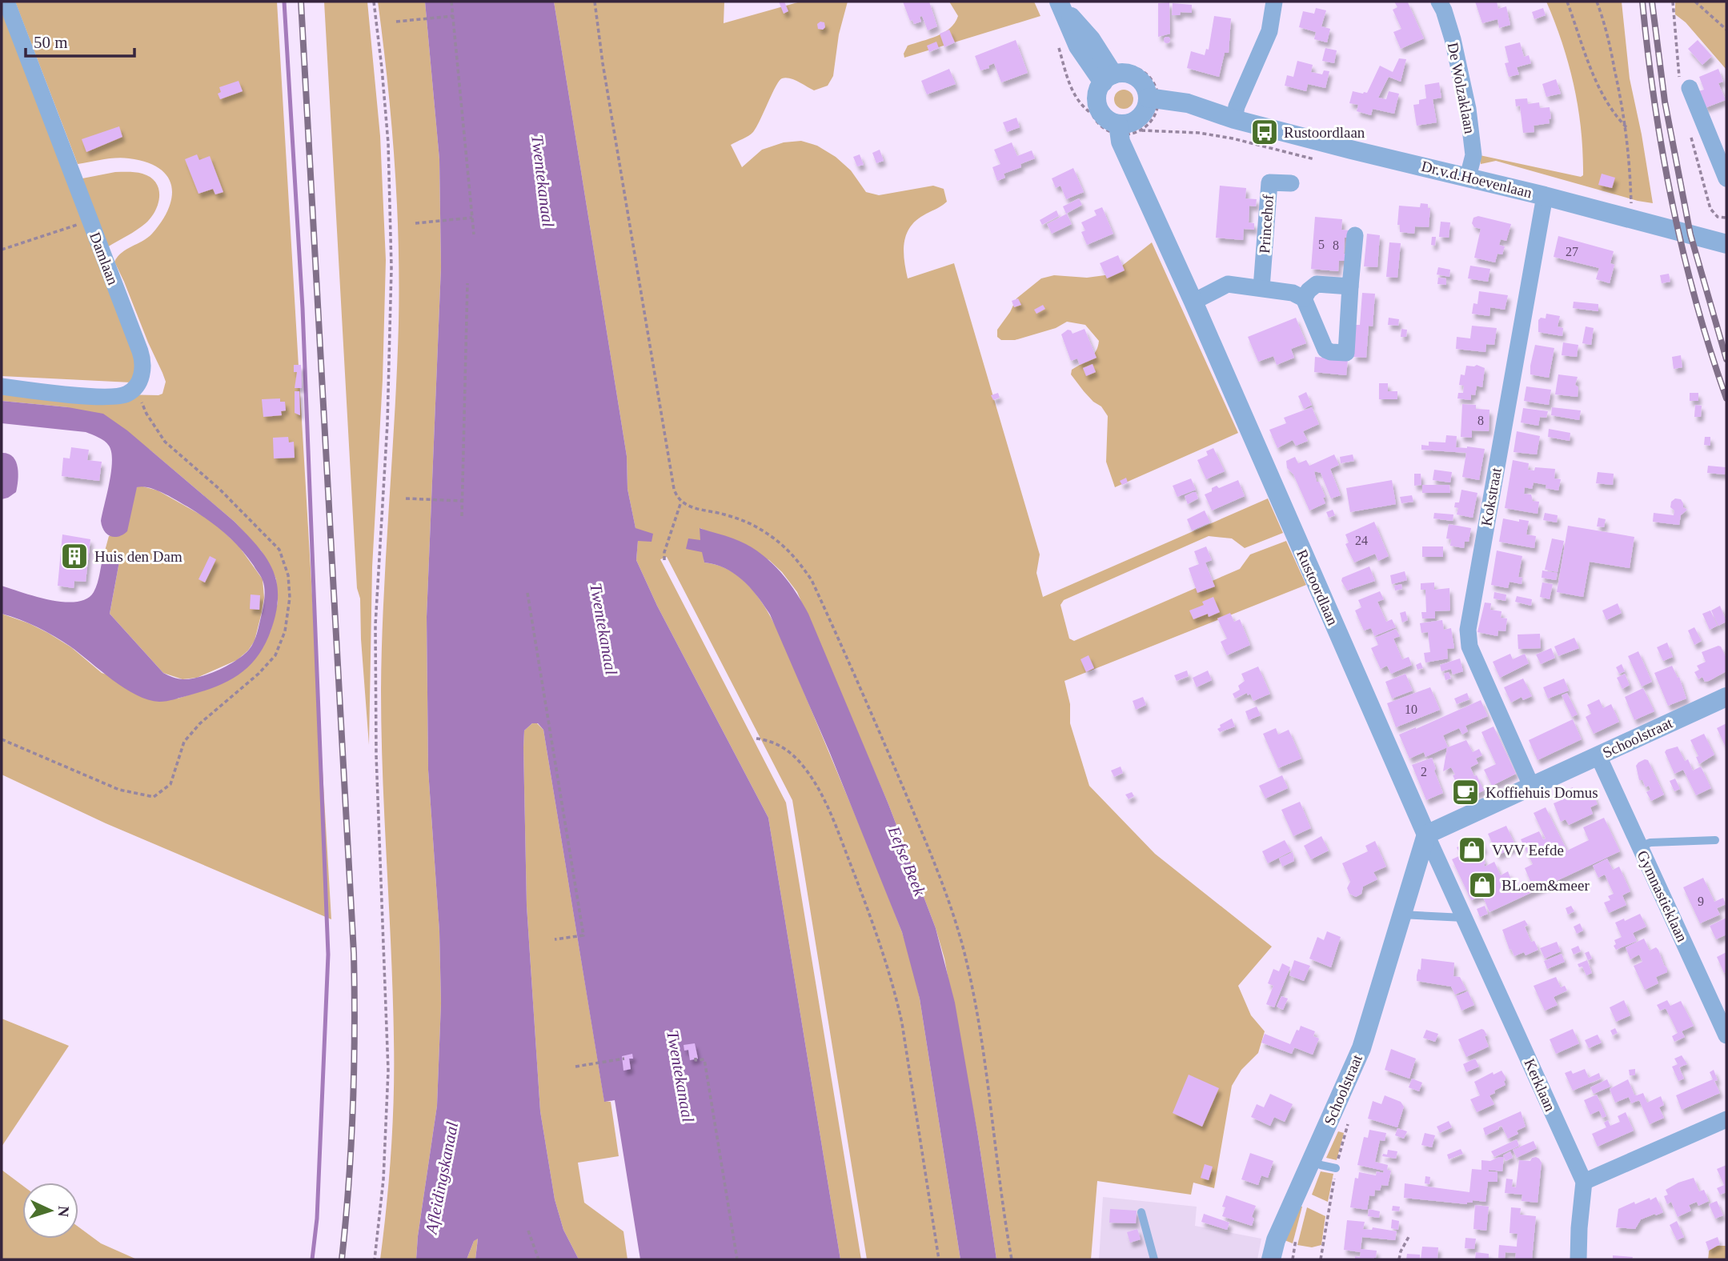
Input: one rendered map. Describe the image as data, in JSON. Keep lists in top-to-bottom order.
{
  "streets": {
    "street": [
      "De Wolzaklaan",
      "Dr.v.d.Hoevenlaan",
      "Princehof",
      "Damlaan",
      "Kokstraat",
      "Rustoordlaan",
      "Schoolstraat",
      "Gymnastieklaan",
      "Kerklaan"
    ]
  },
  "crossings": [
    ["De Wolzaklaan", "Dr.v.d.Hoevenlaan"],
    ["Dr.v.d.Hoevenlaan", "Kokstraat"],
    ["Dr.v.d.Hoevenlaan", "Rustoordlaan"],
    ["Kokstraat", "Schoolstraat"],
    ["Rustoordlaan", "Schoolstraat"],
    ["Schoolstraat", "Gymnastieklaan"]
  ],
  "water": ["Twentekanaal", "Eefse Beek", "Afleidingskanaal"],
  "places": {
    "bus stop": ["Rustoordlaan"],
    "building": ["Huis den Dam"],
    "cafe": ["Koffiehuis Domus"],
    "shop": ["VVV Eefde", "BLoem&meer"]
  },
  "house_numbers": [
    "5",
    "8",
    "27",
    "8",
    "24",
    "10",
    "2",
    "9"
  ],
  "scale_bar": "50 m",
  "north": "right"
}
